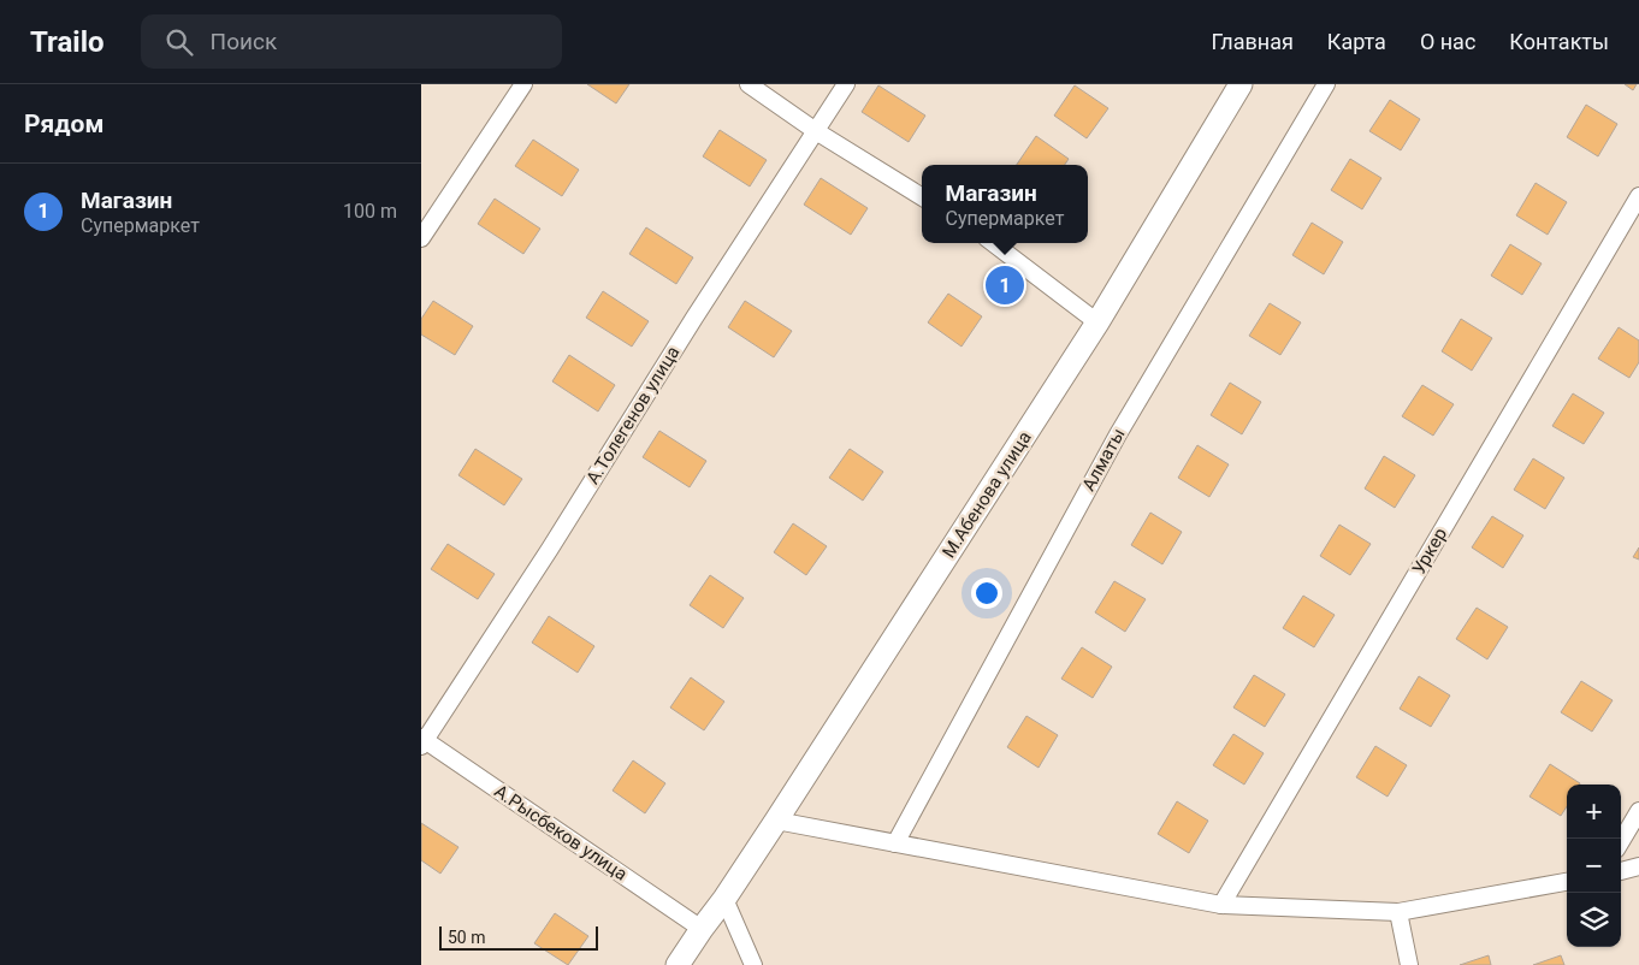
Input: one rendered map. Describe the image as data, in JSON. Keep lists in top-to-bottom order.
{
  "streets": {
    "main road": ["М.Абенова улица"],
    "street": [
      "А.Толегенов улица",
      "Алматы",
      "Уркер",
      "А.Рысбеков улица"
    ]
  },
  "crossings": [
    ["А.Толегенов улица", "А.Рысбеков улица"],
    ["М.Абенова улица", "А.Рысбеков улица"]
  ],
  "scale_bar": "50 m",
  "page": {
    "header": "Trailo",
    "search": "Поиск",
    "nav": [
      "Главная",
      "Карта",
      "О нас",
      "Контакты"
    ],
    "heading": "Рядом",
    "list": [
      {
        "mark": "1",
        "name": "Магазин",
        "note": "Супермаркет",
        "value": "100 m"
      }
    ],
    "popup": ["Магазин", "Супермаркет"],
    "pins": "1",
    "map_buttons": ["+", "−"],
    "scale": "50 m"
  }
}
